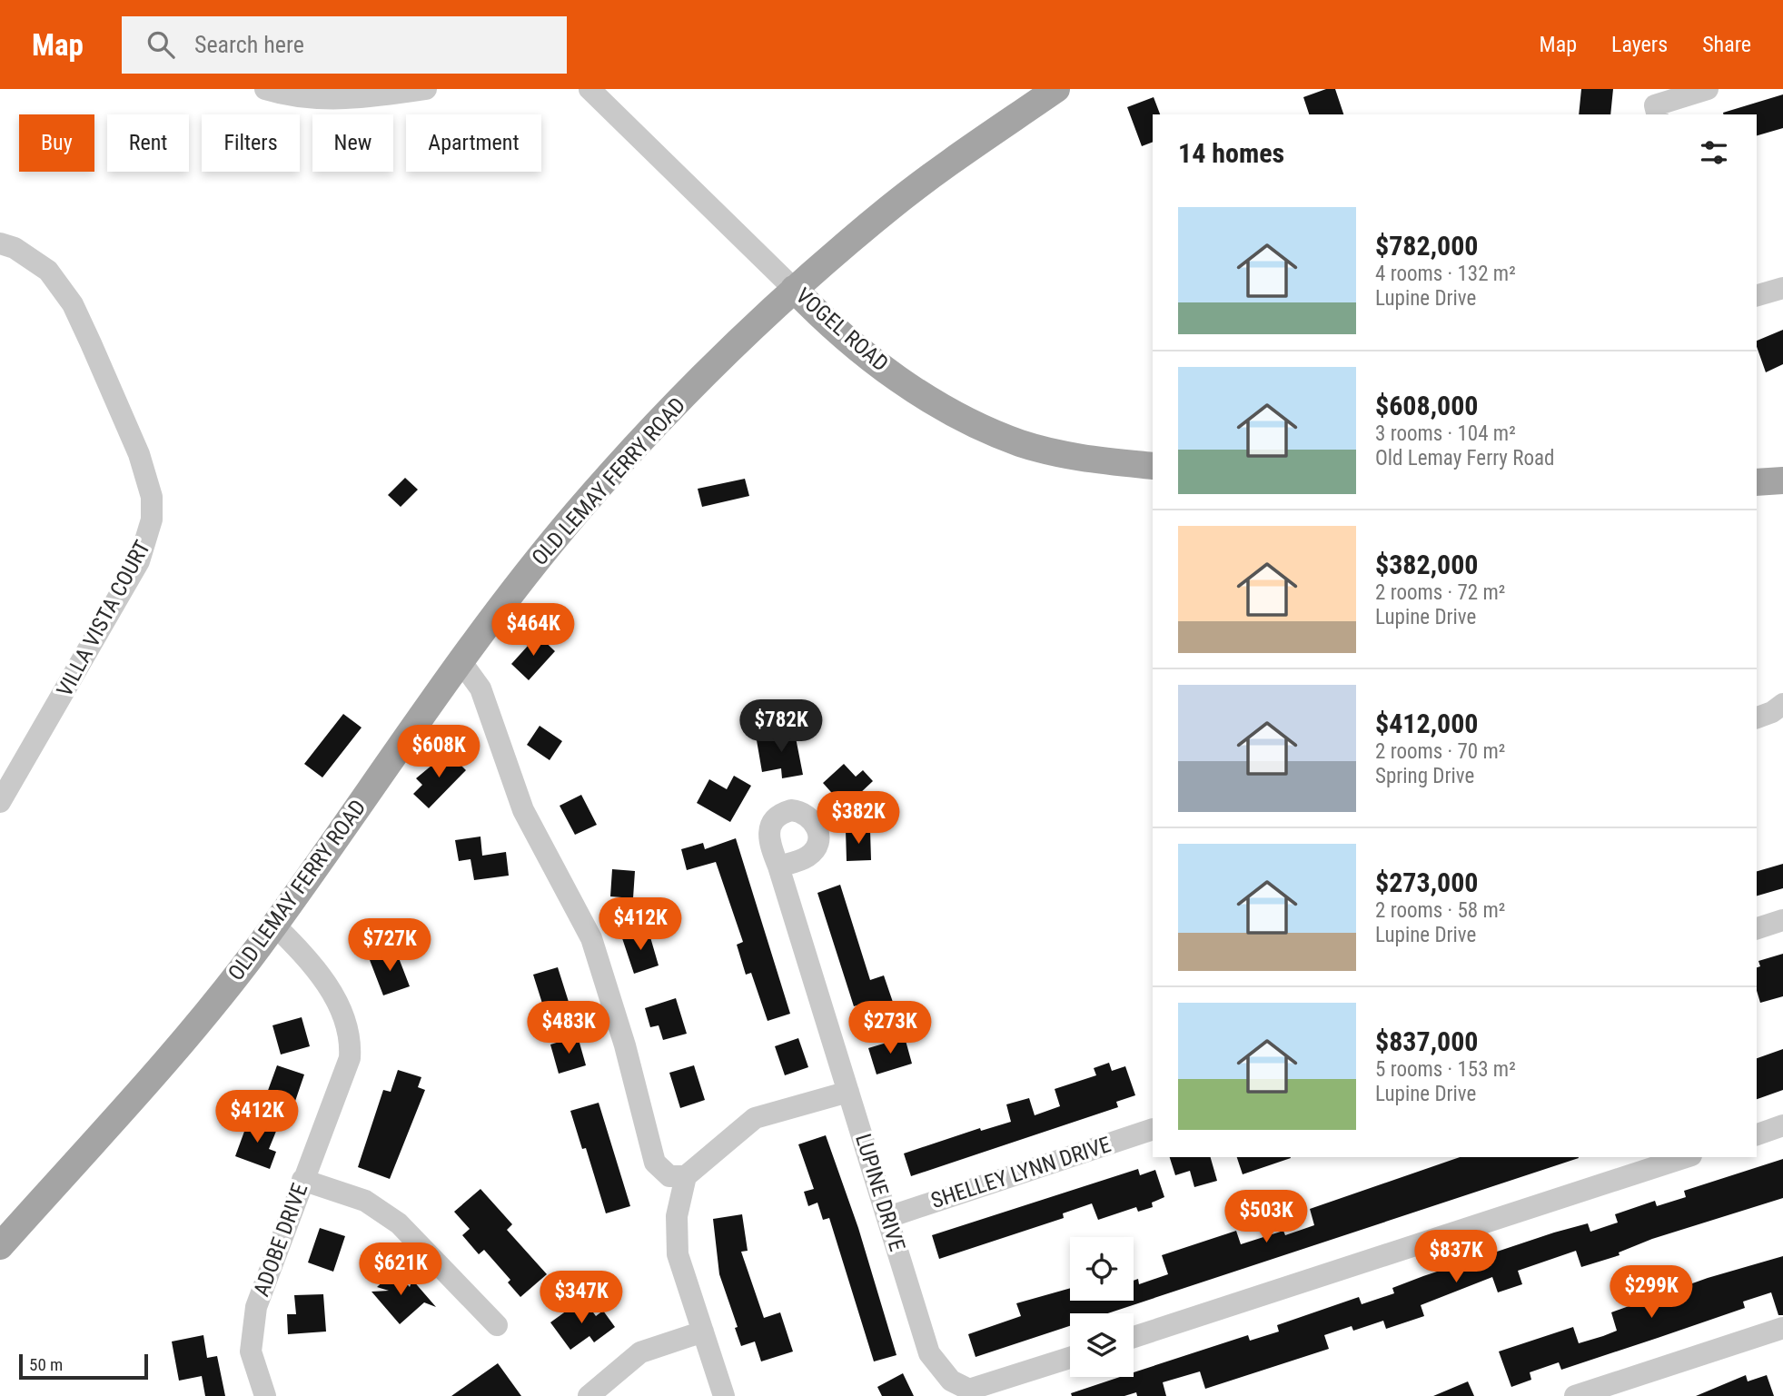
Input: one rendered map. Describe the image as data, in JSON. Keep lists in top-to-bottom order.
{
  "streets": {
    "main road": ["VOGEL ROAD", "OLD LEMAY FERRY ROAD"],
    "street": [
      "VILLA VISTA COURT",
      "SHELLEY LYNN DRIVE",
      "LUPINE DRIVE",
      "ADOBE DRIVE"
    ]
  },
  "crossings": [
    ["VOGEL ROAD", "OLD LEMAY FERRY ROAD"],
    ["OLD LEMAY FERRY ROAD", "ADOBE DRIVE"],
    ["SHELLEY LYNN DRIVE", "LUPINE DRIVE"]
  ],
  "scale_bar": "50 m",
  "page": {
    "header": "Map",
    "search": "Search here",
    "nav": ["Map", "Layers", "Share"],
    "chip": [
      "Buy",
      "Rent",
      "Filters",
      "New",
      "Apartment"
    ],
    "heading": "14 homes",
    "list": [
      {
        "name": "$782,000",
        "note": "4 rooms · 132 m² · Lupine Drive"
      },
      {
        "name": "$608,000",
        "note": "3 rooms · 104 m² · Old Lemay Ferry Road"
      },
      {
        "name": "$382,000",
        "note": "2 rooms · 72 m² · Lupine Drive"
      },
      {
        "name": "$412,000",
        "note": "2 rooms · 70 m² · Spring Drive"
      },
      {
        "name": "$273,000",
        "note": "2 rooms · 58 m² · Lupine Drive"
      },
      {
        "name": "$837,000",
        "note": "5 rooms · 153 m² · Lupine Drive"
      }
    ],
    "price": [
      "$464K",
      "$782K",
      "$608K",
      "$382K",
      "$412K",
      "$727K",
      "$483K",
      "$273K",
      "$412K",
      "$503K",
      "$837K",
      "$621K",
      "$299K",
      "$347K"
    ],
    "scale": "50 m"
  }
}
